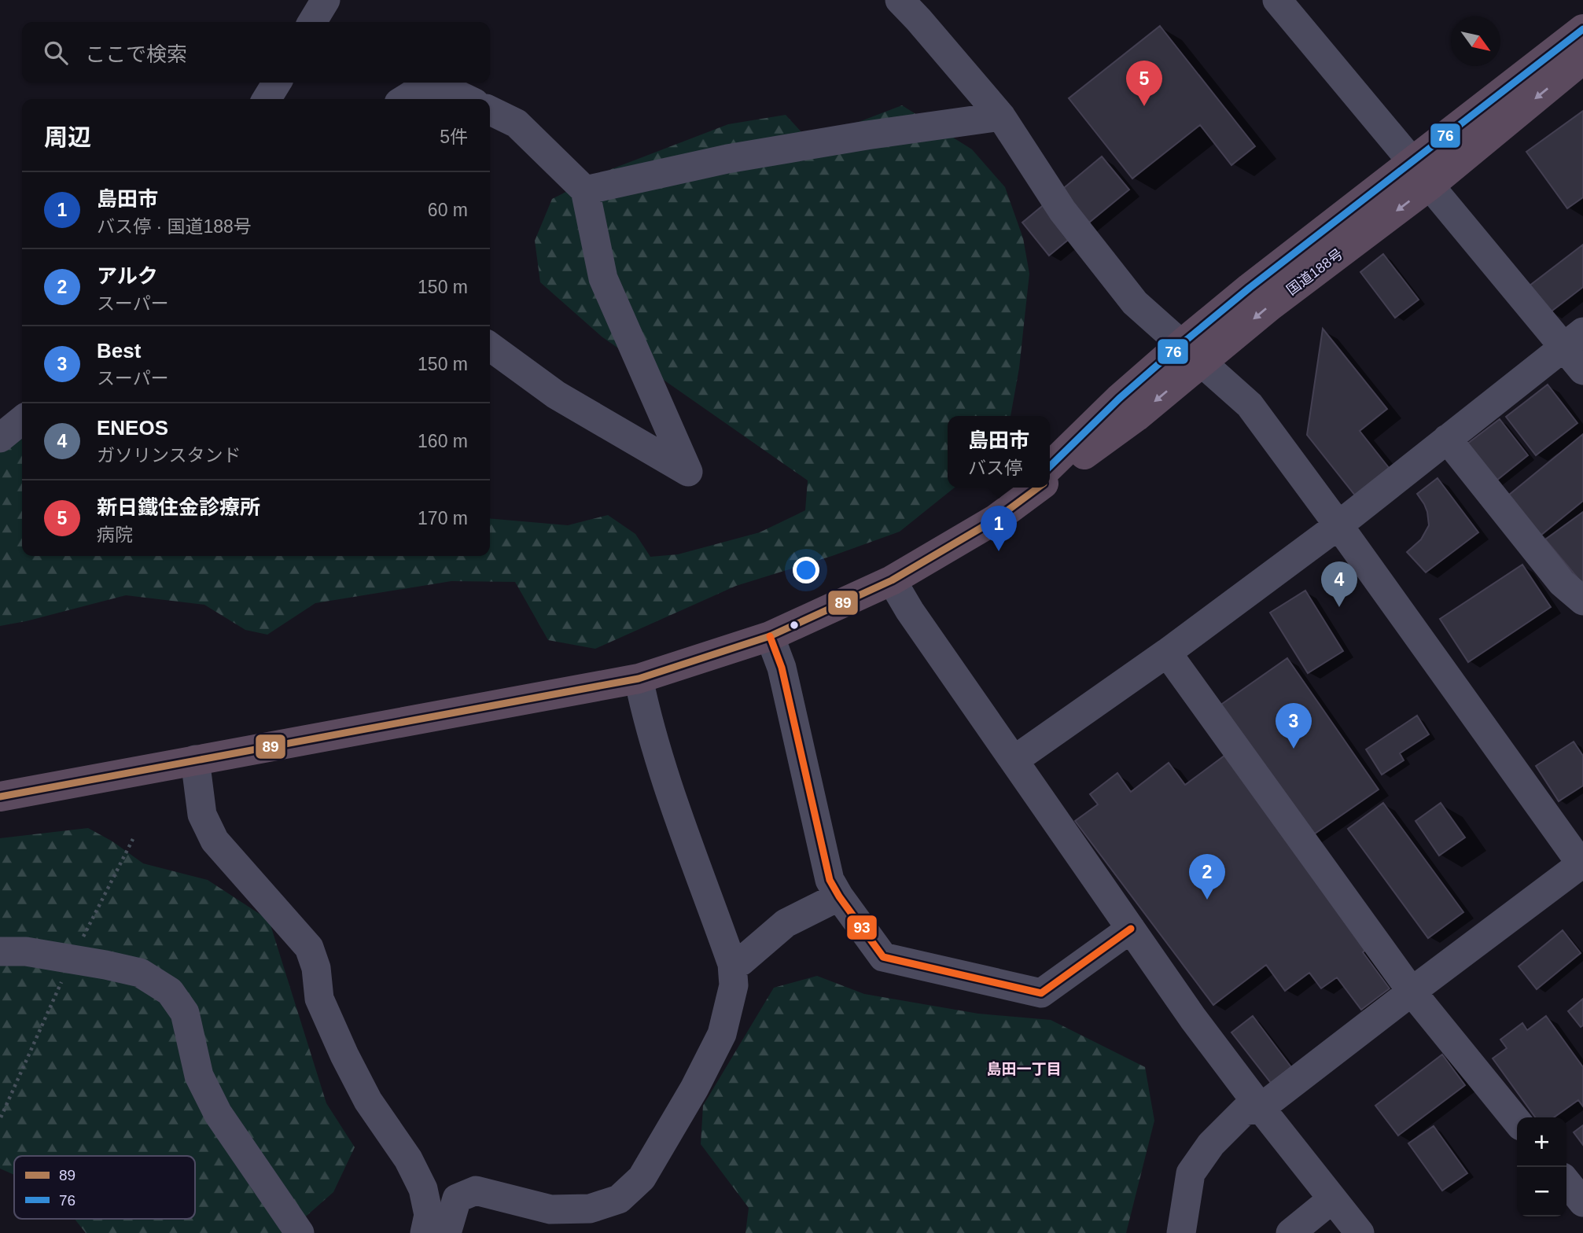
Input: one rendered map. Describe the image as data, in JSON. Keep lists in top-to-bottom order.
{
  "streets": {
    "highway": ["国道188号"]
  },
  "districts": ["島田一丁目"],
  "lines": ["transit line 76", "transit line 89", "transit line 93"],
  "legend": ["89", "76"],
  "north": "bottom right",
  "page": {
    "search": "ここで検索",
    "pins": [
      "5",
      "1",
      "4",
      "3",
      "2"
    ],
    "heading": ["周辺", "5件"],
    "list": [
      {
        "mark": "1",
        "name": "島田市",
        "note": "バス停 · 国道188号",
        "value": "60 m"
      },
      {
        "mark": "2",
        "name": "アルク",
        "note": "スーパー",
        "value": "150 m"
      },
      {
        "mark": "3",
        "name": "Best",
        "note": "スーパー",
        "value": "150 m"
      },
      {
        "mark": "4",
        "name": "ENEOS",
        "note": "ガソリンスタンド",
        "value": "160 m"
      },
      {
        "mark": "5",
        "name": "新日鐵住金診療所",
        "note": "病院",
        "value": "170 m"
      }
    ],
    "popup": ["島田市", "バス停"],
    "map_buttons": ["+", "−"]
  }
}
